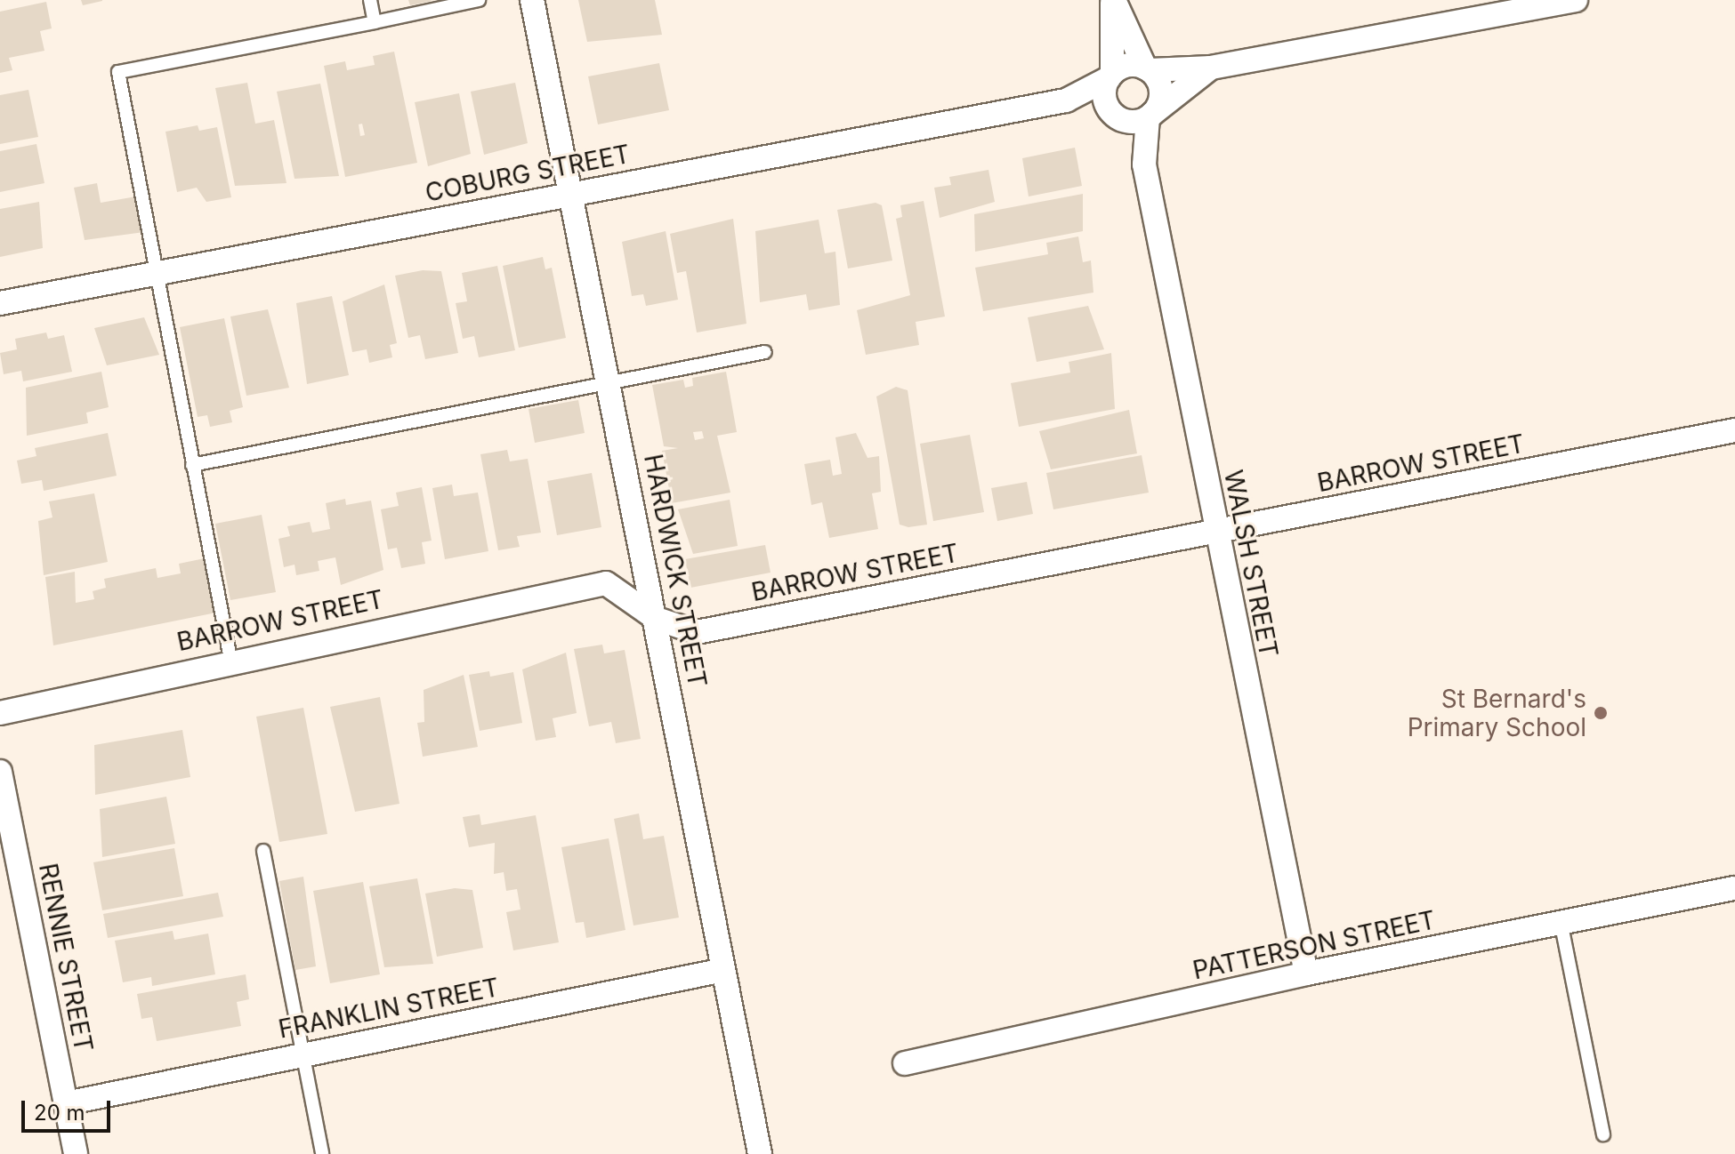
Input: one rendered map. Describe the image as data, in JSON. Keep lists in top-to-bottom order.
{
  "streets": {
    "street": [
      "COBURG STREET",
      "BARROW STREET",
      "WALSH STREET",
      "HARDWICK STREET",
      "PATTERSON STREET",
      "RENNIE STREET",
      "FRANKLIN STREET"
    ]
  },
  "crossings": [
    ["COBURG STREET", "WALSH STREET"],
    ["COBURG STREET", "HARDWICK STREET"],
    ["BARROW STREET", "WALSH STREET"],
    ["BARROW STREET", "HARDWICK STREET"],
    ["WALSH STREET", "PATTERSON STREET"],
    ["HARDWICK STREET", "FRANKLIN STREET"],
    ["RENNIE STREET", "FRANKLIN STREET"]
  ],
  "places": ["St Bernard's Primary School"],
  "scale_bar": "20 m"
}
